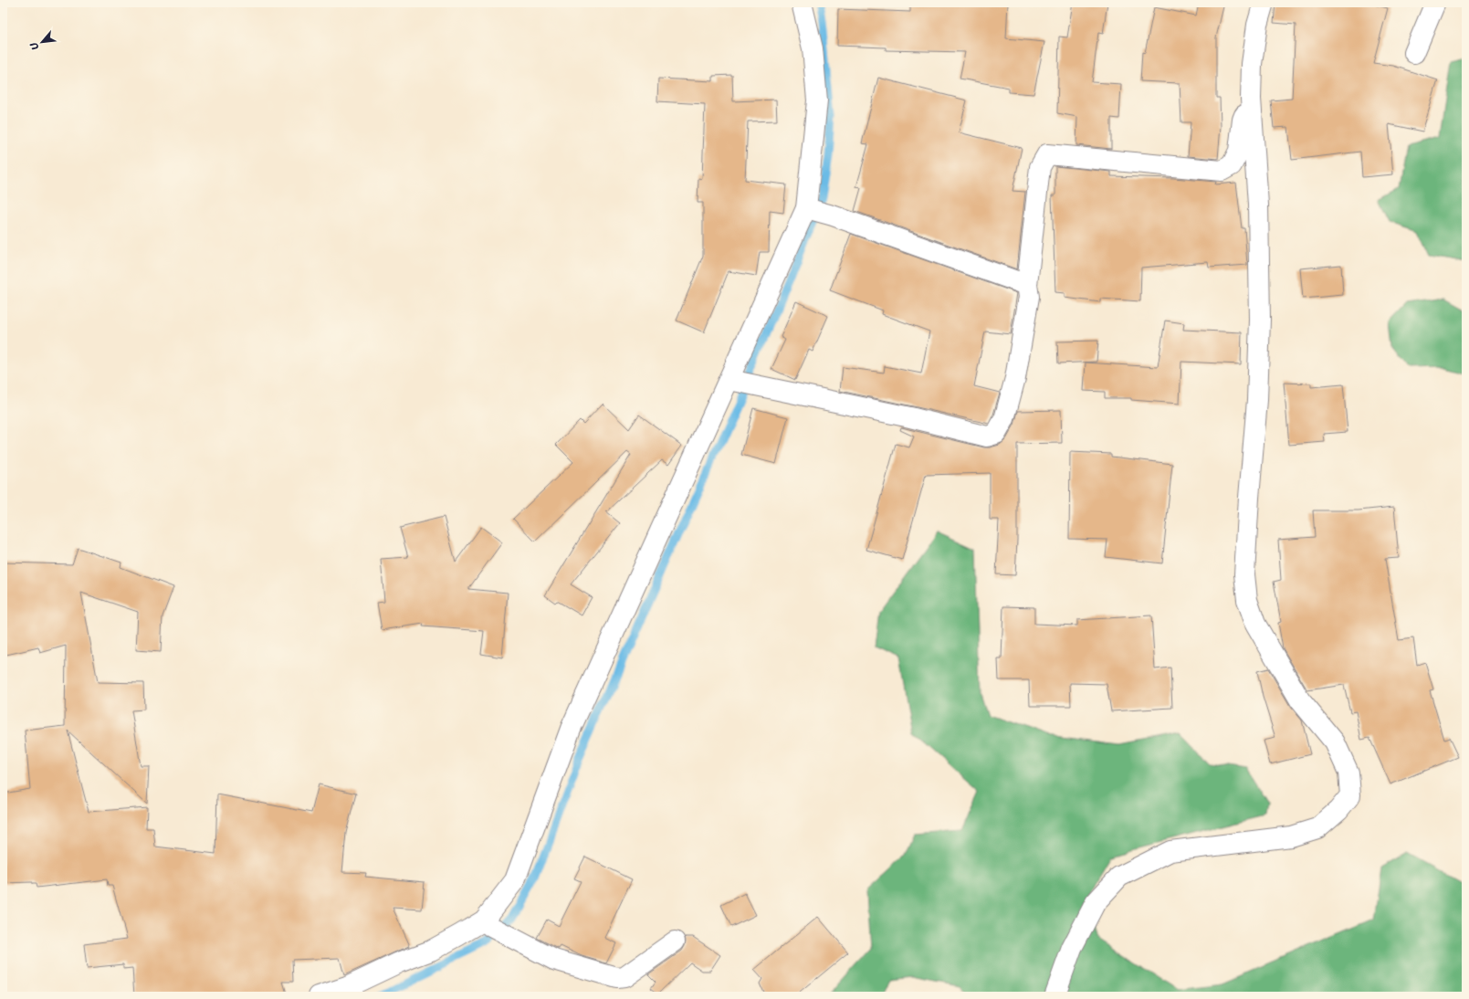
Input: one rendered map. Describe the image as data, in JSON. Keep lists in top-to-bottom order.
{
  "north": "bottom left"
}
